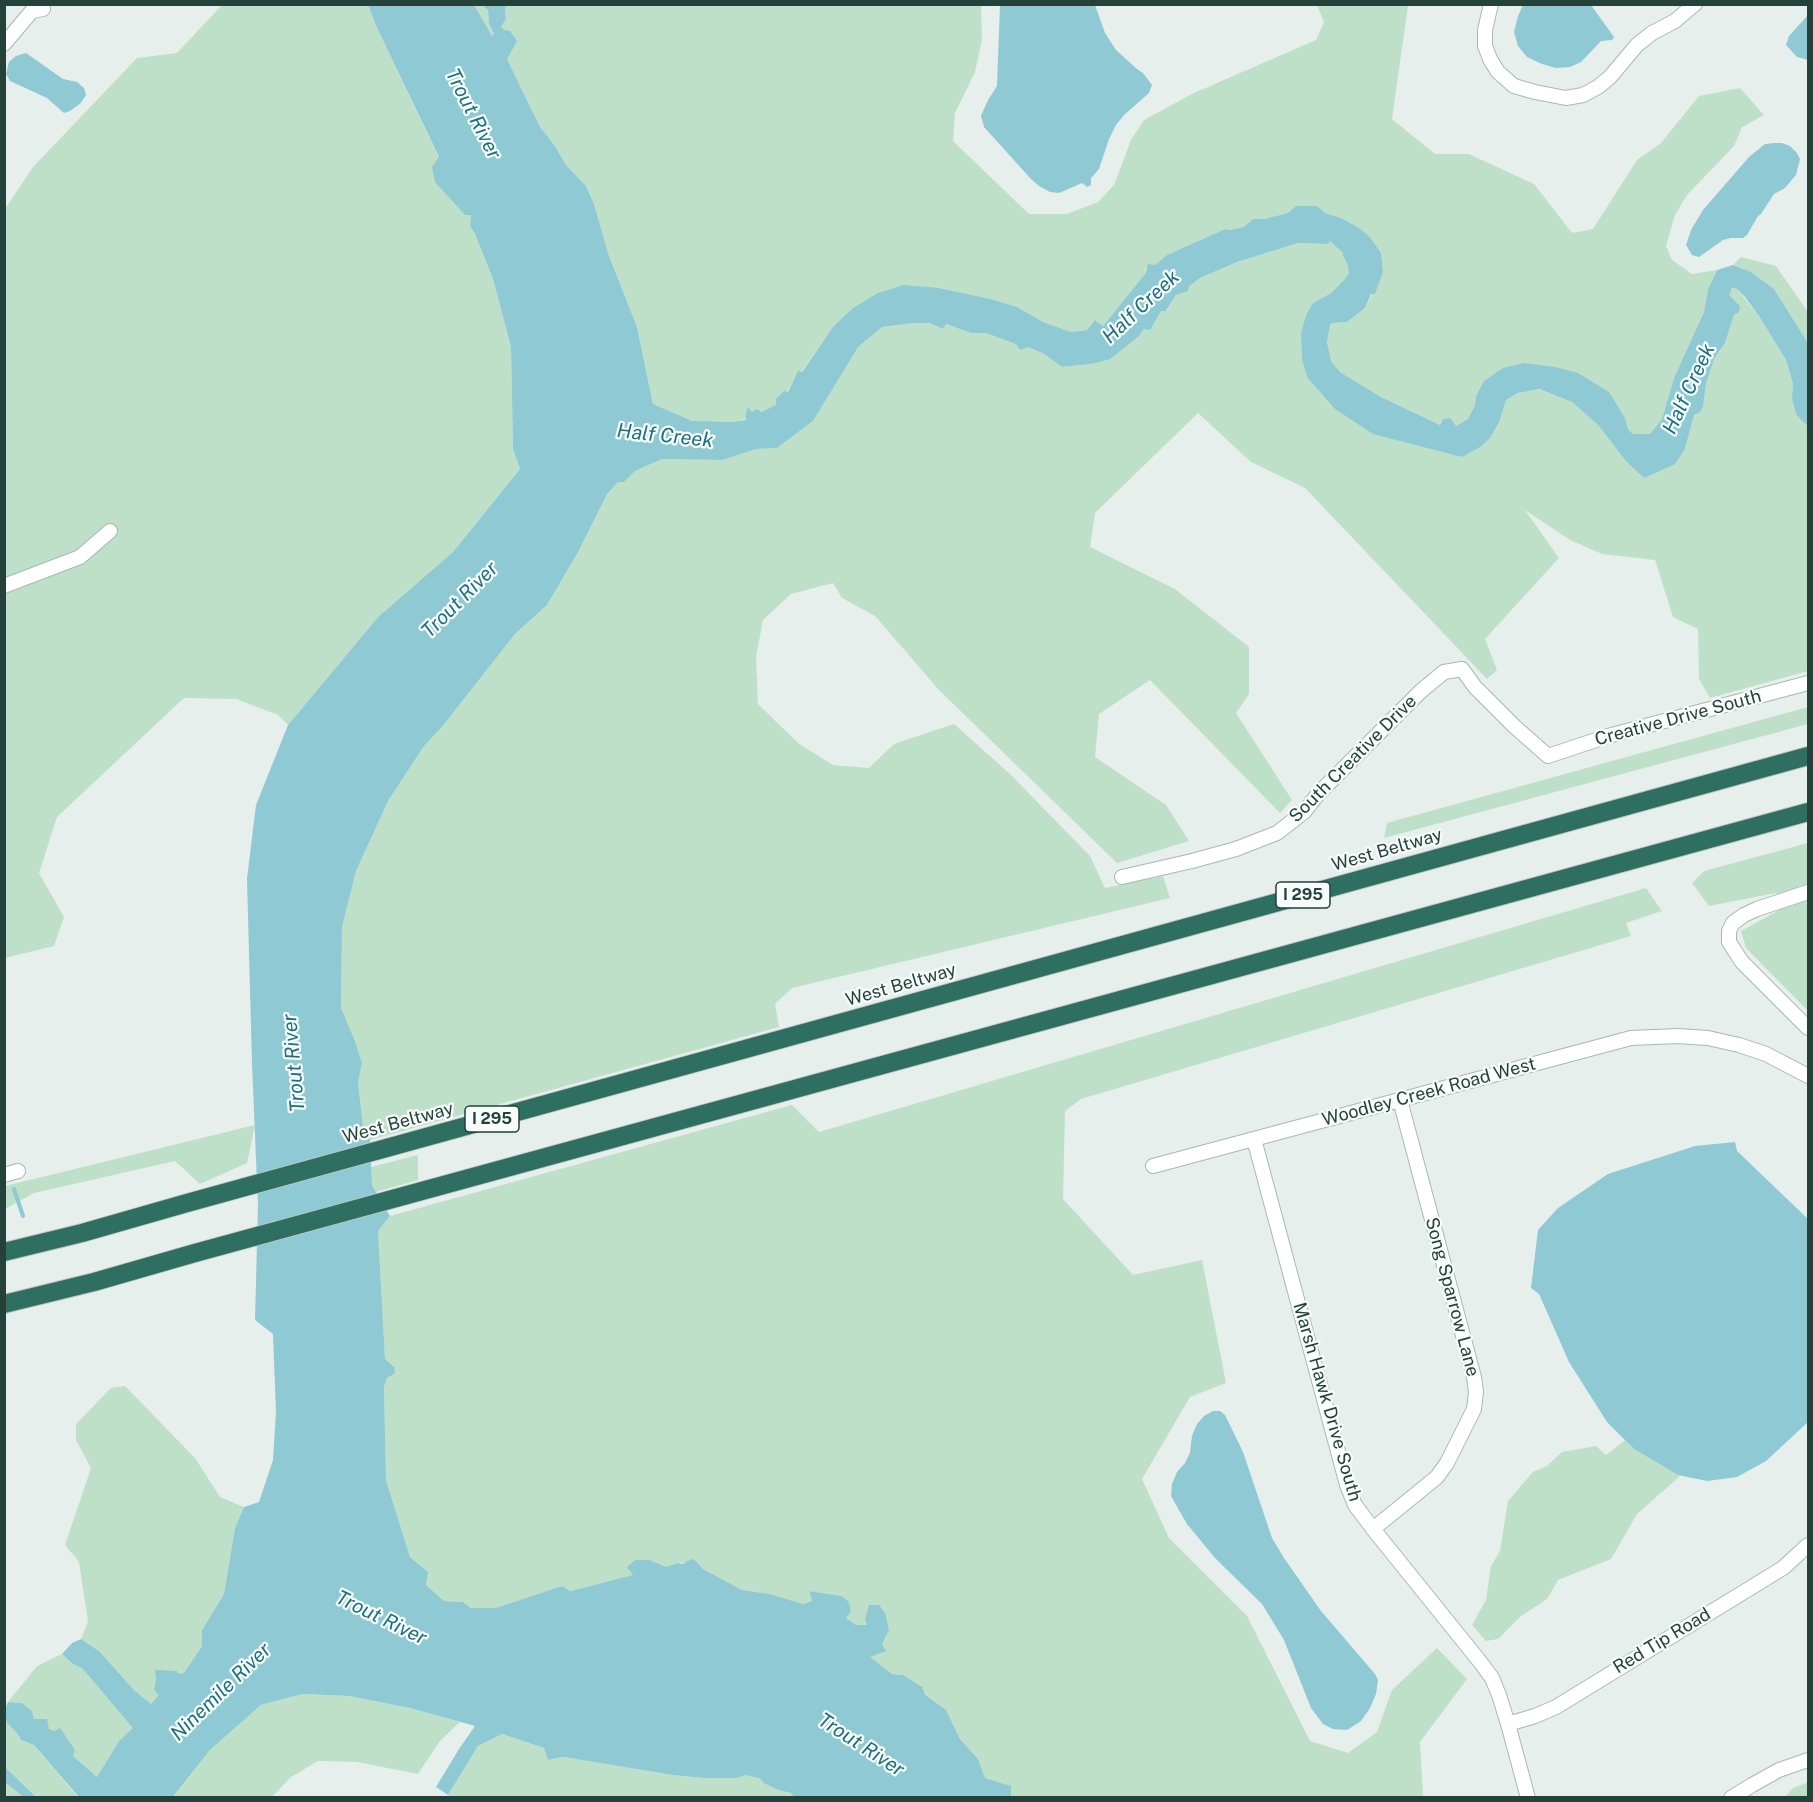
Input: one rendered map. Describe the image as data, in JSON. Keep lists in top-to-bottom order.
{
  "streets": {
    "highway": ["West Beltway", "I 295"],
    "street": [
      "Creative Drive South",
      "South Creative Drive",
      "Woodley Creek Road West",
      "Song Sparrow Lane",
      "Marsh Hawk Drive South",
      "Red Tip Road"
    ]
  },
  "crossings": [
    ["Creative Drive South", "South Creative Drive"],
    ["Woodley Creek Road West", "Song Sparrow Lane"],
    ["Woodley Creek Road West", "Marsh Hawk Drive South"],
    ["Song Sparrow Lane", "Marsh Hawk Drive South"],
    ["Marsh Hawk Drive South", "Red Tip Road"]
  ],
  "water": ["Trout River", "Half Creek", "Ninemile River"]
}
